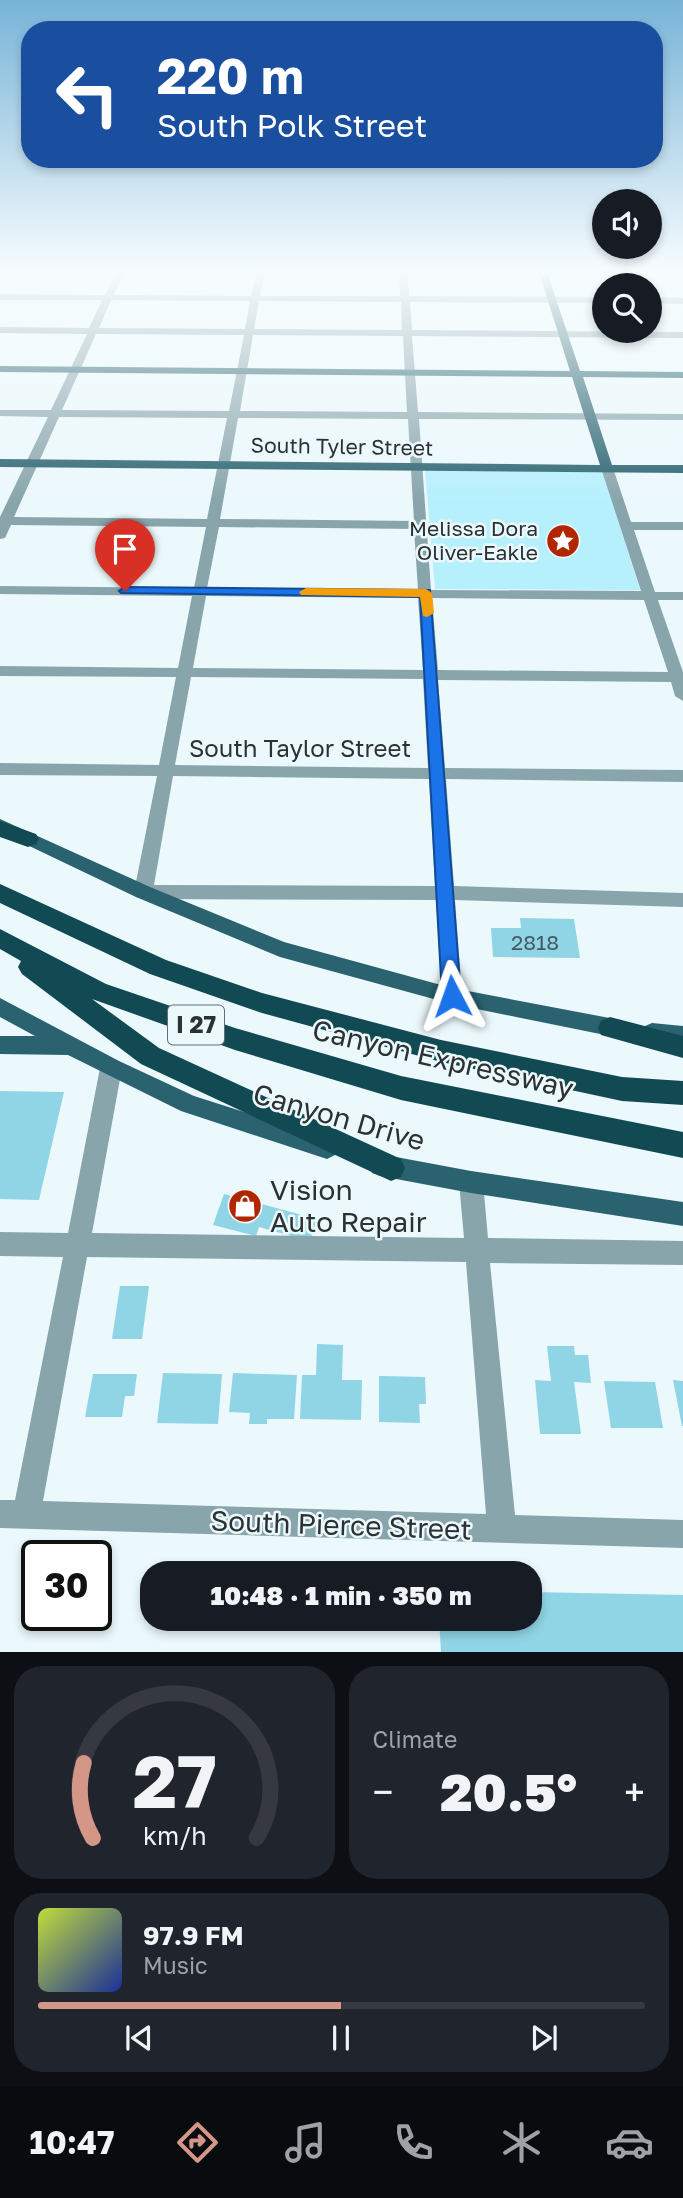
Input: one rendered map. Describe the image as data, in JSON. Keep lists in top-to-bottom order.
{
  "streets": {
    "highway": ["I 27", "Canyon Expressway"],
    "main road": ["South Tyler Street", "Canyon Drive"],
    "street": ["South Taylor Street", "South Pierce Street"]
  },
  "places": {
    "place": ["Melissa Dora Oliver-Eakle"],
    "shop": ["Vision Auto Repair"]
  },
  "house_numbers": ["2818"],
  "page": {
    "turn": ["220 m", "South Polk Street"],
    "limit": "30",
    "trip": "10:48 · 1 min · 350 m",
    "tile": "Climate",
    "heat": ["−", "20.5°", "+"],
    "song": ["97.9 FM", "Music"],
    "tabs": "10:47",
    "gauge": ["27", "km/h"]
  }
}
